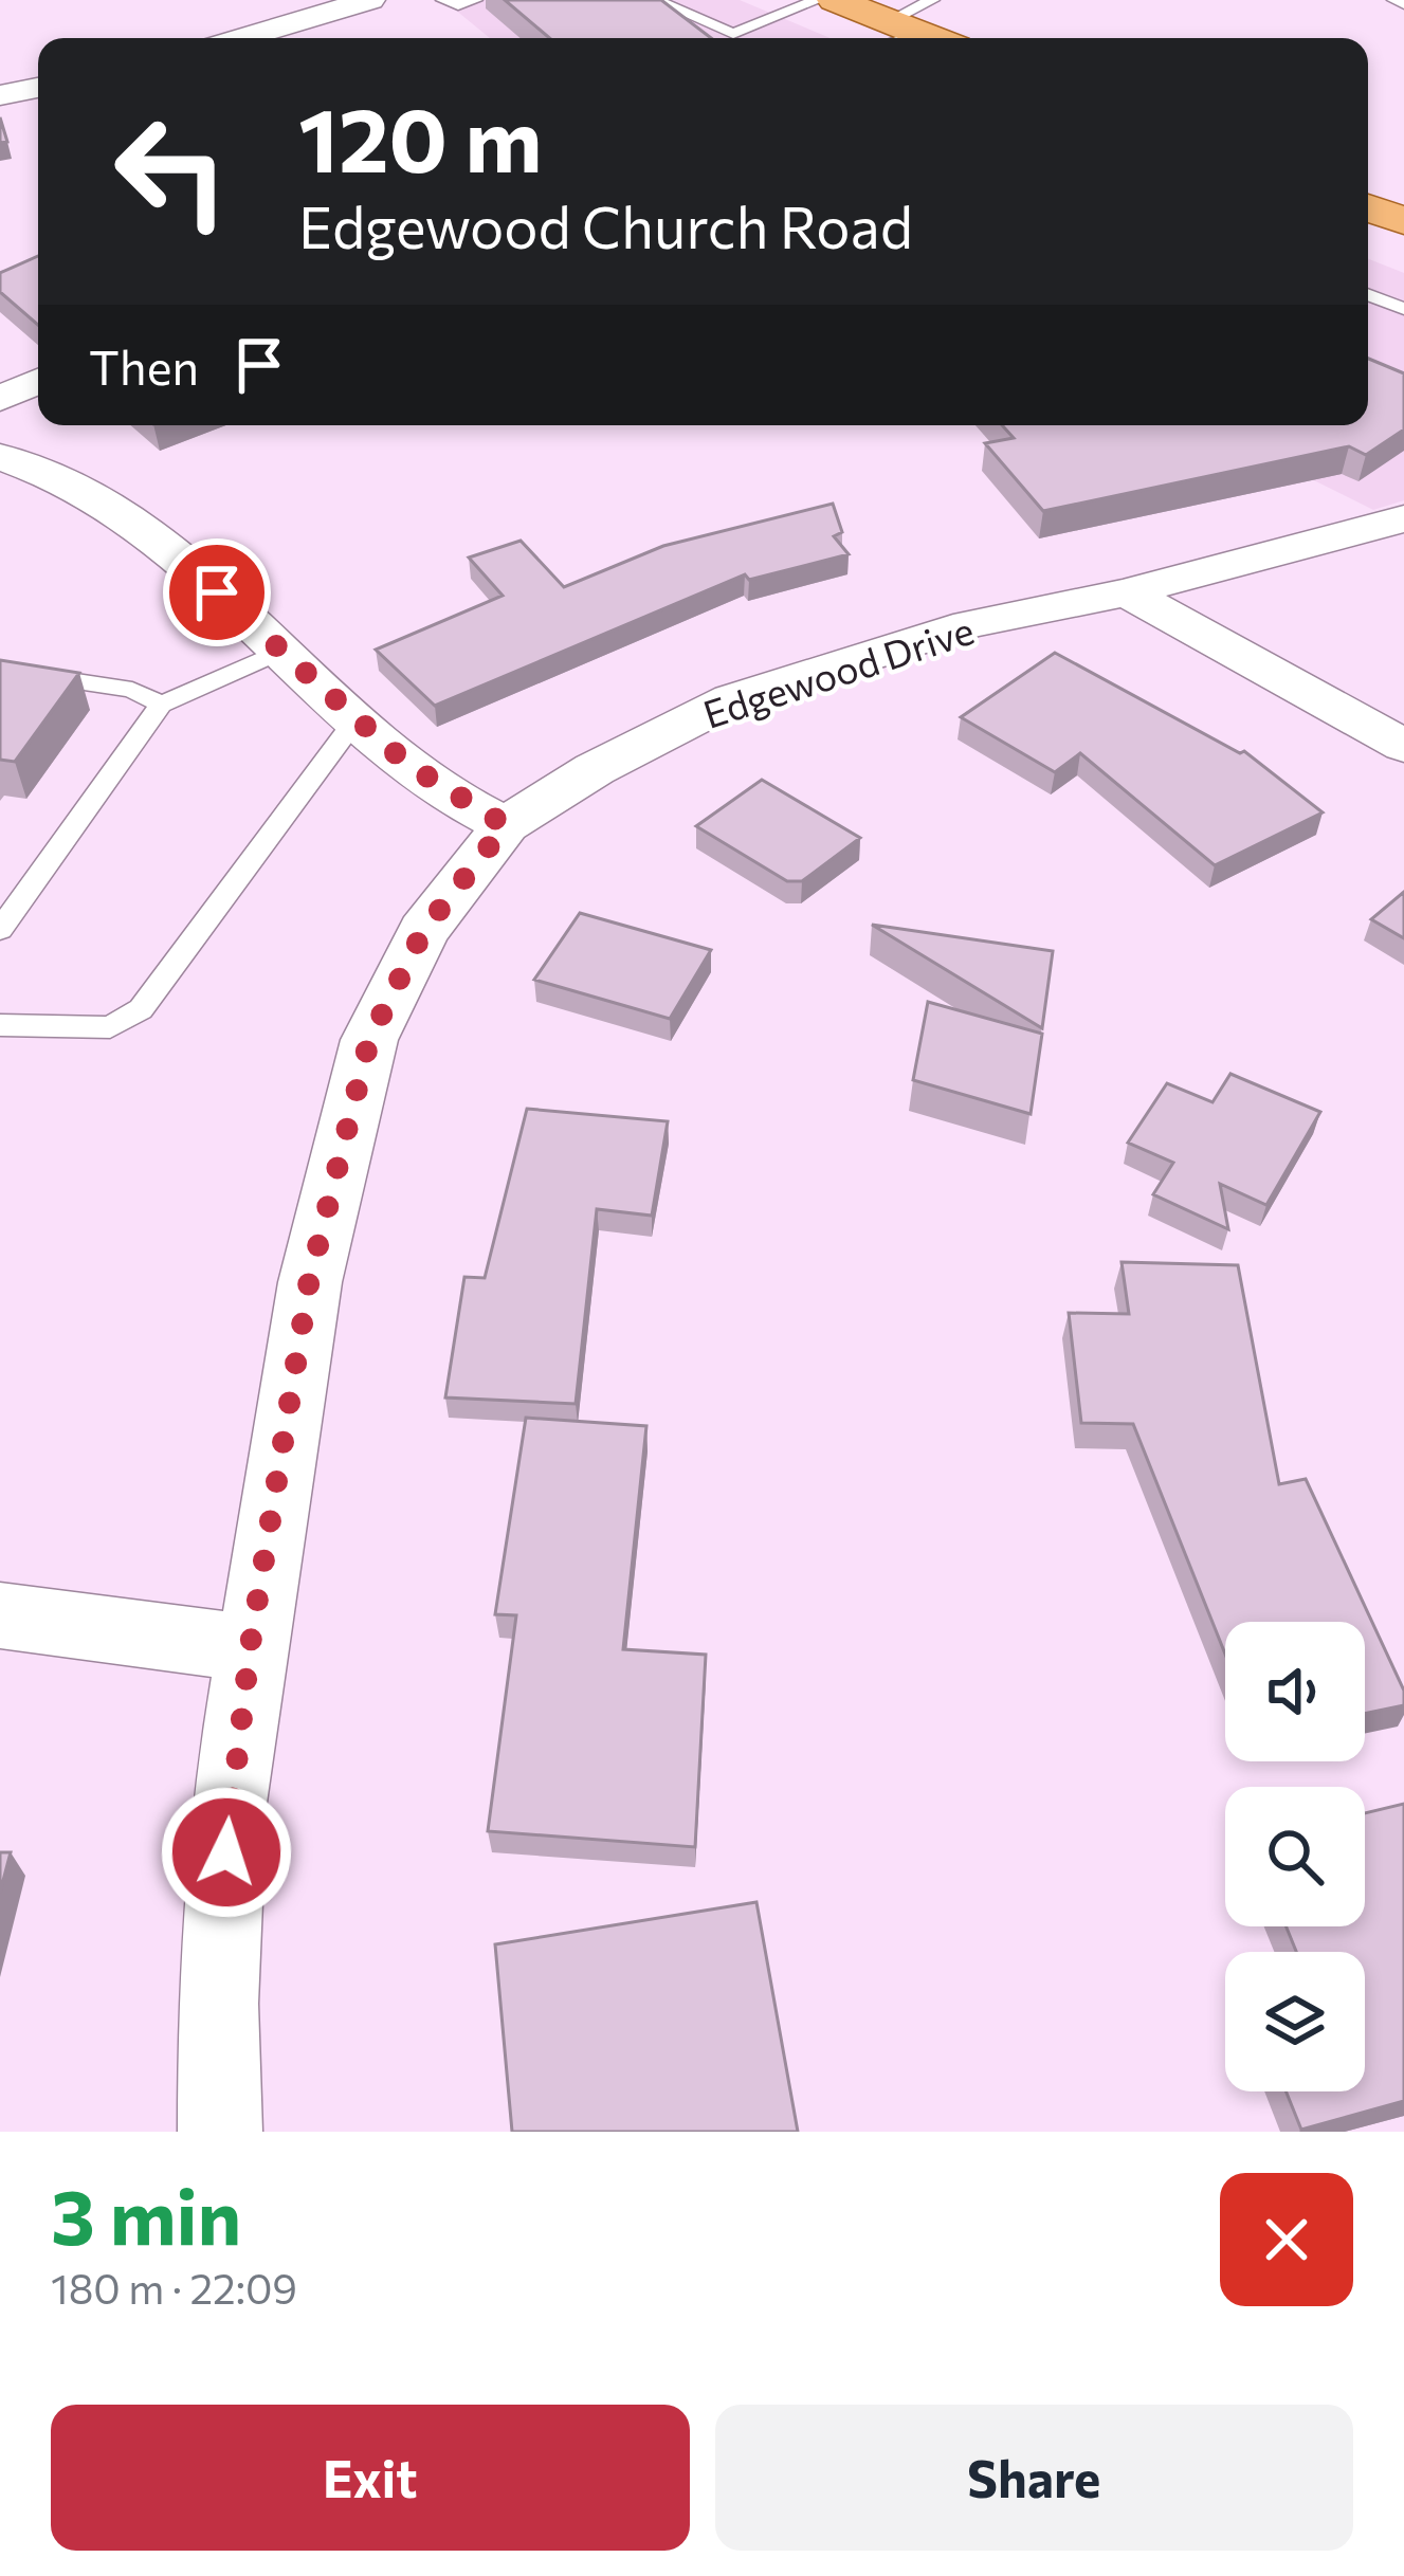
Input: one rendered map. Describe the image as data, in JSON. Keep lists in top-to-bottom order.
{
  "streets": {
    "street": ["Edgewood Drive"]
  },
  "page": {
    "turn": ["120 m", "Edgewood Church Road"],
    "then": "Then",
    "heading": ["3 min", "180 m · 22:09"],
    "buttons": ["Exit", "Share"]
  }
}
